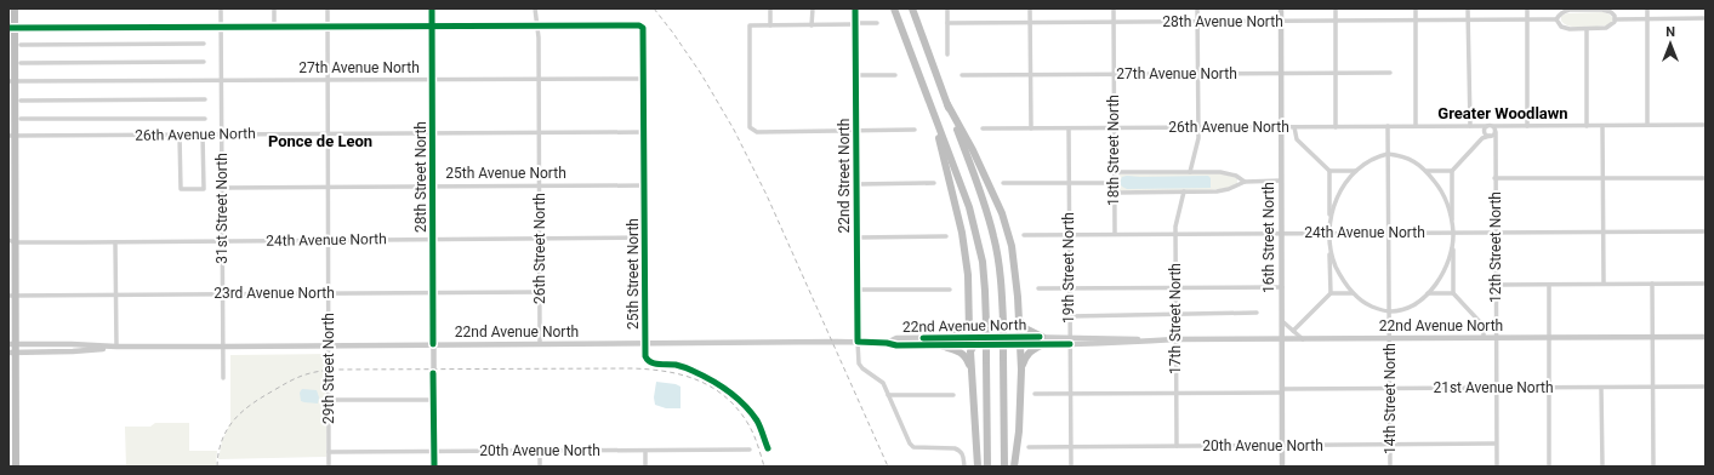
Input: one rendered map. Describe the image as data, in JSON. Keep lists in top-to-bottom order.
{
  "streets": {
    "main road": ["28th Street North", "16th Street North", "22nd Avenue North"],
    "street": [
      "28th Avenue North",
      "27th Avenue North",
      "26th Avenue North",
      "18th Street North",
      "25th Avenue North",
      "22nd Street North",
      "31st Street North",
      "24th Avenue North",
      "12th Street North",
      "26th Street North",
      "19th Street North",
      "25th Street North",
      "23rd Avenue North",
      "17th Street North",
      "29th Street North",
      "21st Avenue North",
      "14th Street North",
      "20th Avenue North"
    ]
  },
  "crossings": [
    ["28th Avenue North", "18th Street North"],
    ["28th Avenue North", "16th Street North"],
    ["27th Avenue North", "18th Street North"],
    ["27th Avenue North", "28th Street North"],
    ["27th Avenue North", "31st Street North"],
    ["27th Avenue North", "16th Street North"],
    ["27th Avenue North", "26th Street North"],
    ["27th Avenue North", "25th Street North"],
    ["27th Avenue North", "29th Street North"],
    ["26th Avenue North", "18th Street North"],
    ["26th Avenue North", "28th Street North"],
    ["26th Avenue North", "31st Street North"],
    ["26th Avenue North", "16th Street North"],
    ["26th Avenue North", "12th Street North"],
    ["26th Avenue North", "26th Street North"],
    ["26th Avenue North", "19th Street North"],
    ["26th Avenue North", "25th Street North"],
    ["26th Avenue North", "29th Street North"],
    ["26th Avenue North", "14th Street North"],
    ["18th Street North", "24th Avenue North"],
    ["25th Avenue North", "28th Street North"],
    ["25th Avenue North", "31st Street North"],
    ["25th Avenue North", "26th Street North"],
    ["25th Avenue North", "25th Street North"],
    ["25th Avenue North", "29th Street North"],
    ["22nd Street North", "22nd Avenue North"],
    ["28th Street North", "24th Avenue North"],
    ["28th Street North", "23rd Avenue North"],
    ["28th Street North", "22nd Avenue North"],
    ["28th Street North", "20th Avenue North"],
    ["31st Street North", "24th Avenue North"],
    ["31st Street North", "23rd Avenue North"],
    ["31st Street North", "22nd Avenue North"],
    ["24th Avenue North", "16th Street North"],
    ["24th Avenue North", "12th Street North"],
    ["24th Avenue North", "26th Street North"],
    ["24th Avenue North", "19th Street North"],
    ["24th Avenue North", "25th Street North"],
    ["24th Avenue North", "17th Street North"],
    ["24th Avenue North", "29th Street North"],
    ["24th Avenue North", "14th Street North"],
    ["16th Street North", "22nd Avenue North"],
    ["16th Street North", "21st Avenue North"],
    ["16th Street North", "20th Avenue North"],
    ["12th Street North", "22nd Avenue North"],
    ["12th Street North", "21st Avenue North"],
    ["12th Street North", "20th Avenue North"],
    ["26th Street North", "25th Street North"],
    ["26th Street North", "23rd Avenue North"],
    ["26th Street North", "22nd Avenue North"],
    ["19th Street North", "22nd Avenue North"],
    ["19th Street North", "21st Avenue North"],
    ["19th Street North", "20th Avenue North"],
    ["25th Street North", "22nd Avenue North"],
    ["23rd Avenue North", "29th Street North"],
    ["17th Street North", "22nd Avenue North"],
    ["17th Street North", "21st Avenue North"],
    ["17th Street North", "20th Avenue North"],
    ["22nd Avenue North", "29th Street North"],
    ["22nd Avenue North", "14th Street North"],
    ["29th Street North", "20th Avenue North"],
    ["21st Avenue North", "14th Street North"],
    ["14th Street North", "20th Avenue North"]
  ],
  "districts": ["Greater Woodlawn", "Ponce de Leon"],
  "north": "top"
}
